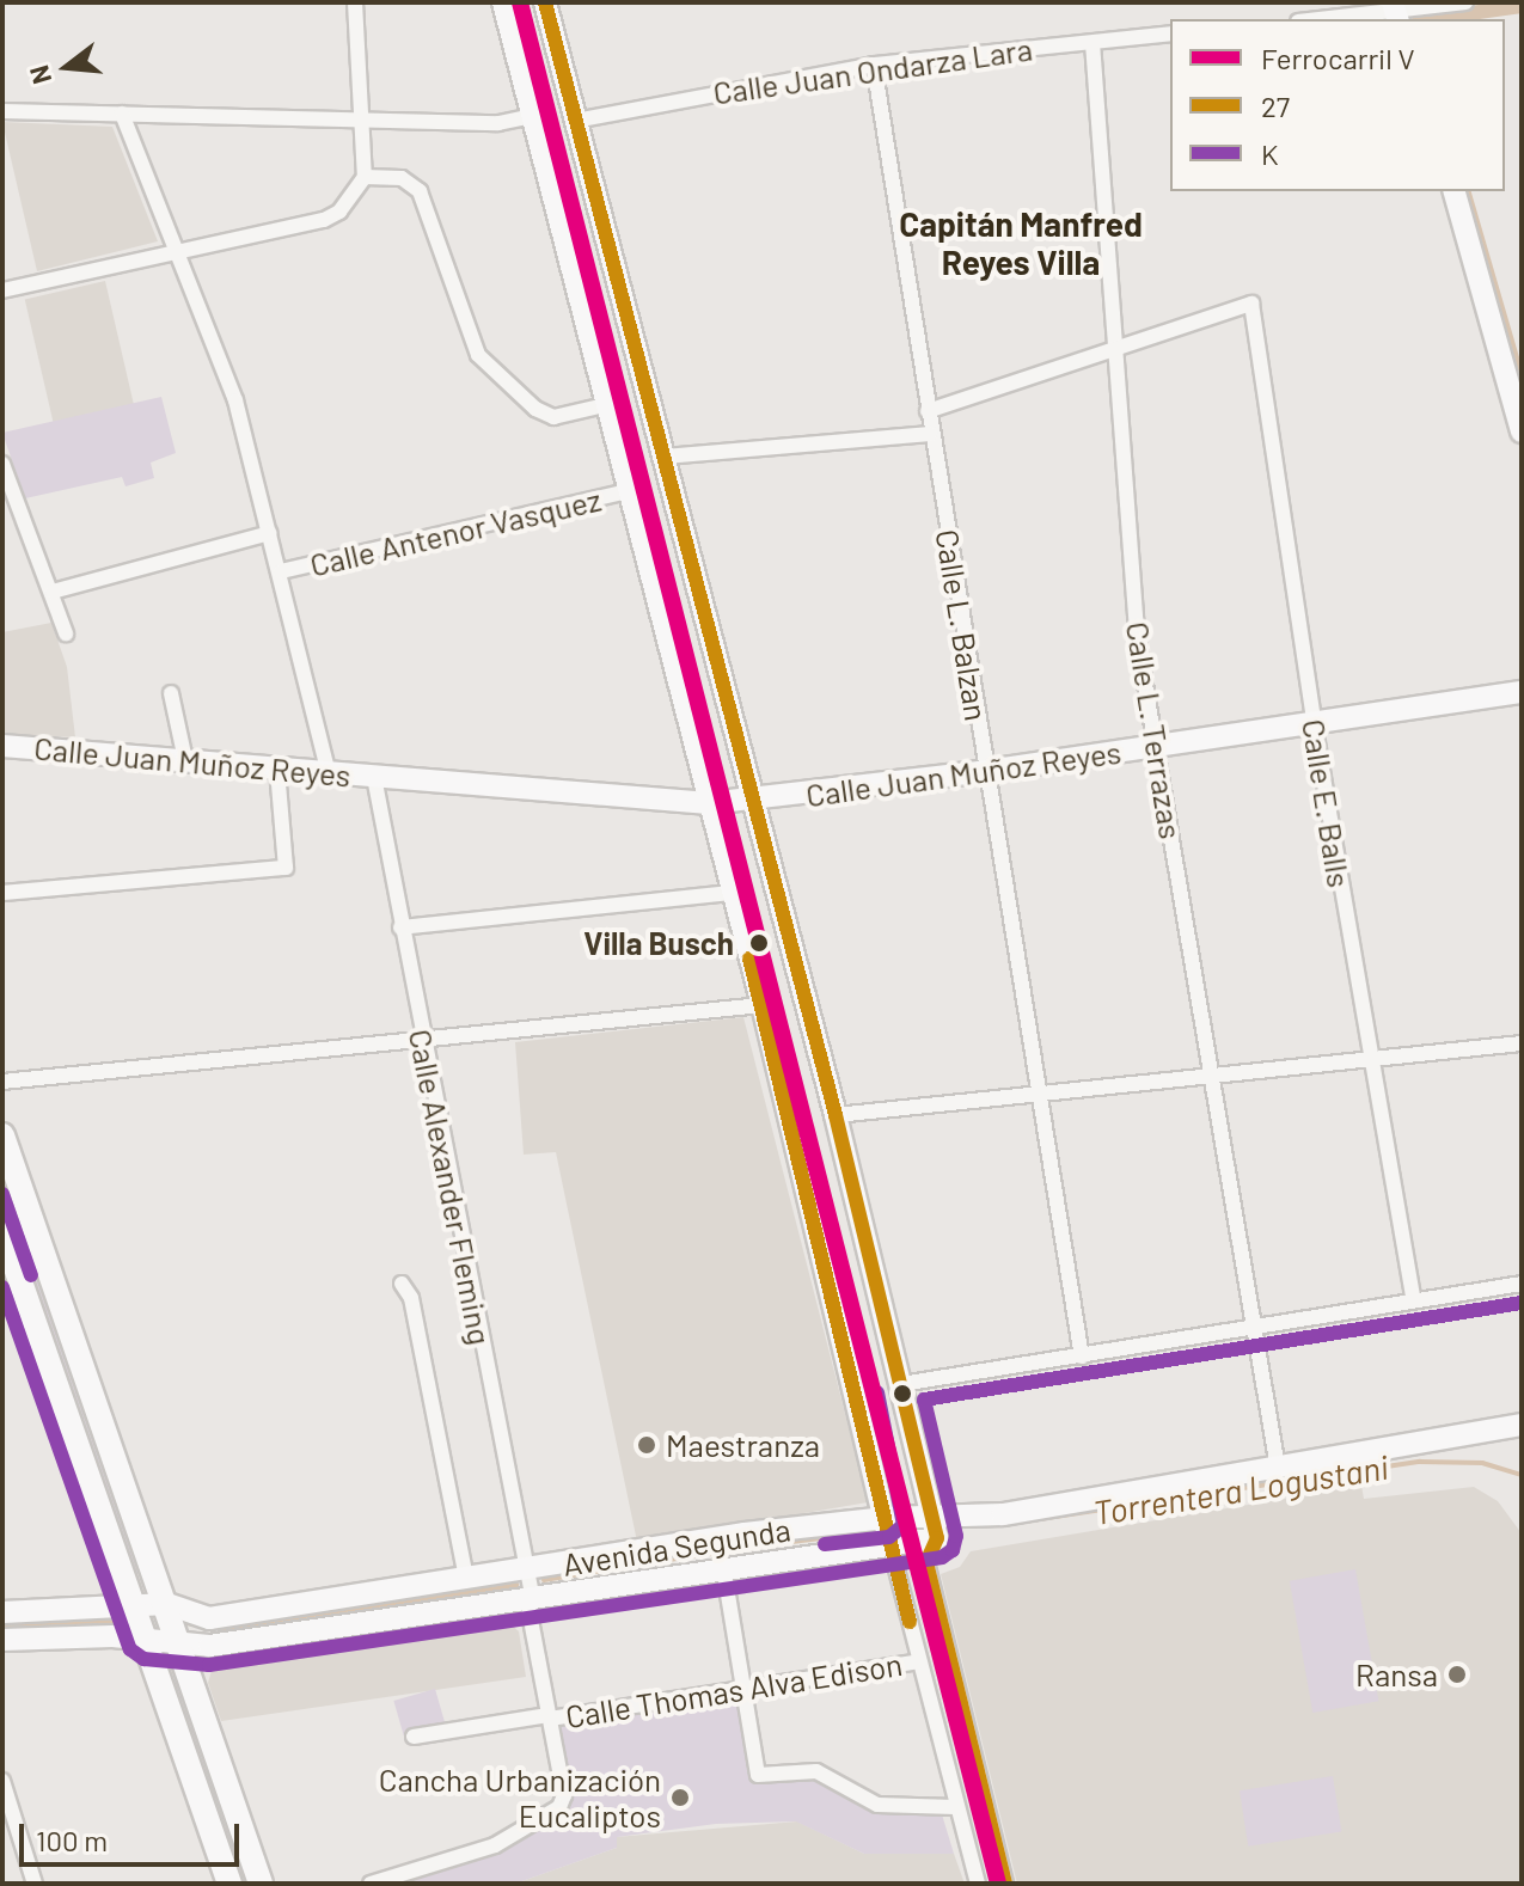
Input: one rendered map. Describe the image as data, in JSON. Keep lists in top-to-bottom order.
{
  "streets": {
    "main road": ["Calle Juan Muñoz Reyes", "Avenida Segunda"],
    "street": [
      "Calle Juan Ondarza Lara",
      "Calle Antenor Vasquez",
      "Calle L. Balzan",
      "Calle L. Terrazas",
      "Calle E. Balls",
      "Calle Alexander Fleming",
      "Calle Thomas Alva Edison"
    ]
  },
  "crossings": [
    ["Calle Juan Ondarza Lara", "Calle L. Balzan"],
    ["Calle Juan Ondarza Lara", "Calle L. Terrazas"],
    ["Calle L. Balzan", "Calle Juan Muñoz Reyes"],
    ["Calle L. Terrazas", "Calle Juan Muñoz Reyes"],
    ["Calle L. Terrazas", "Calle E. Balls"],
    ["Calle L. Terrazas", "Avenida Segunda"],
    ["Calle Juan Muñoz Reyes", "Calle E. Balls"],
    ["Calle Juan Muñoz Reyes", "Calle Alexander Fleming"],
    ["Calle Alexander Fleming", "Avenida Segunda"],
    ["Calle Alexander Fleming", "Calle Thomas Alva Edison"]
  ],
  "districts": ["Capitán Manfred Reyes Villa"],
  "water": ["Torrentera Logustani"],
  "places": [
    "Villa Busch",
    "Maestranza",
    "Ransa",
    "Cancha Urbanización Eucaliptos"
  ],
  "lines": ["rail line V", "transit line 27", "transit line K"],
  "legend": ["Ferrocarril V", "27", "K"],
  "scale_bar": "100 m",
  "north": "left"
}
